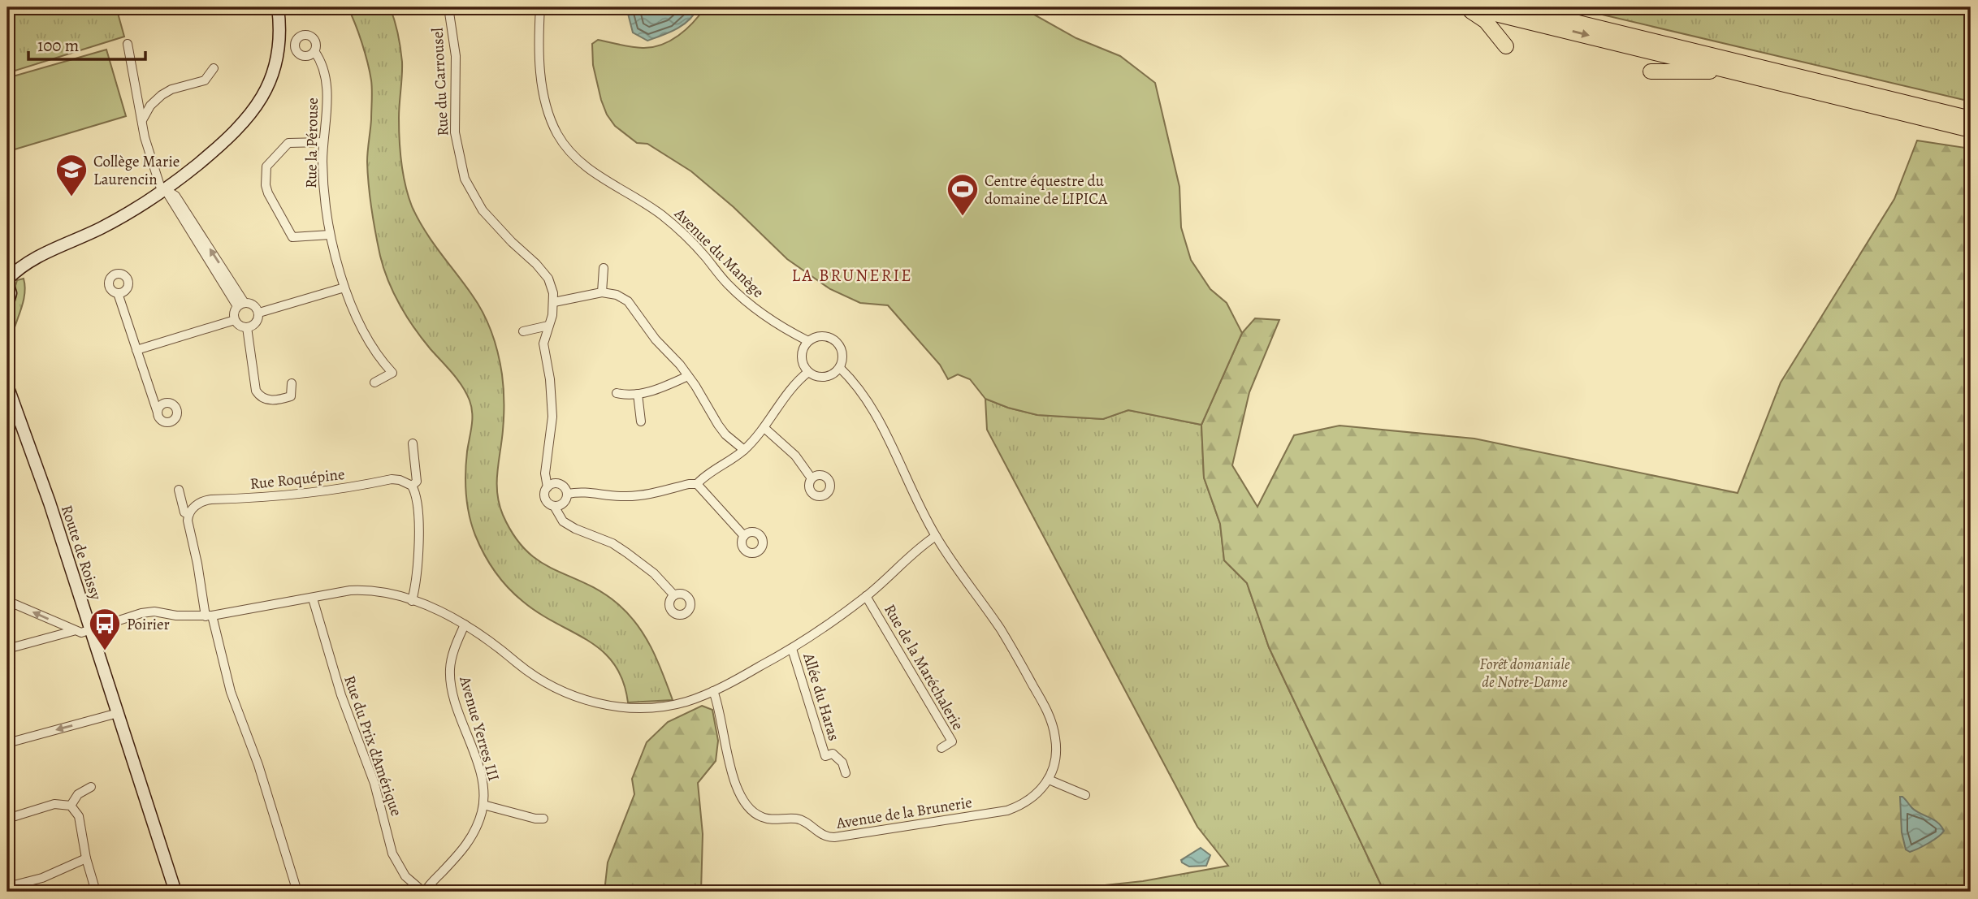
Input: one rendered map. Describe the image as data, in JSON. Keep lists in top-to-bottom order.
{
  "streets": {
    "main road": ["Route de Roissy"],
    "street": [
      "Rue du Carrousel",
      "Rue la Pérouse",
      "Avenue du Manège",
      "Rue Roquépine",
      "Rue de la Maréchalerie",
      "Allée du Haras",
      "Avenue Yerres III",
      "Rue du Prix d'Amérique",
      "Avenue de la Brunerie"
    ]
  },
  "crossings": [
    ["Avenue du Manège", "Avenue de la Brunerie"],
    ["Avenue Yerres III", "Rue du Prix d'Amérique"]
  ],
  "districts": ["LA BRUNERIE"],
  "parks": ["Forêt domaniale de Notre-Dame"],
  "places": {
    "school or university": ["Collège Marie Laurencin"],
    "sports": ["Centre équestre du domaine de LIPICA"],
    "bus stop": ["Poirier"]
  },
  "scale_bar": "100 m"
}
